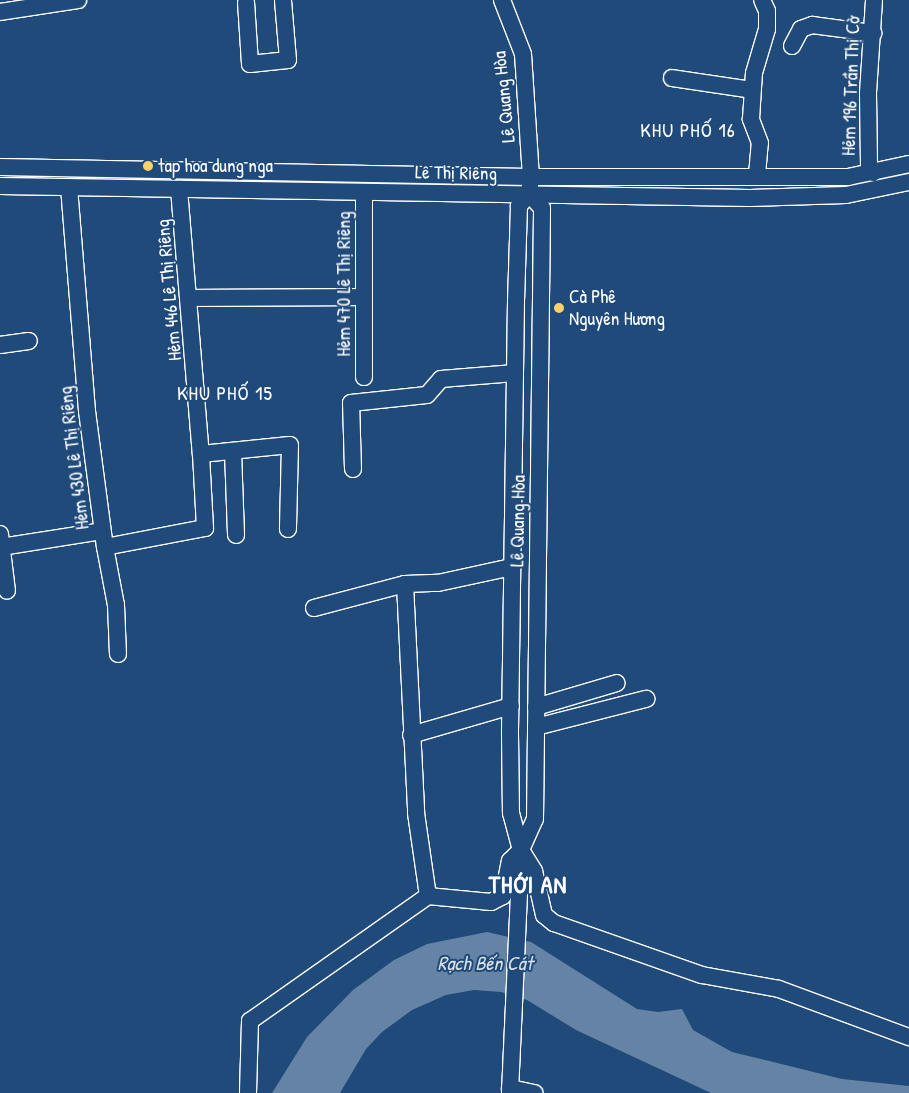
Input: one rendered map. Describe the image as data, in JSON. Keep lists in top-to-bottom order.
{
  "streets": {
    "street": [
      "Hẻm 196 Trần Thị Cờ",
      "Lê Quang Hòa",
      "Lê Thị Riêng",
      "Hẻm 470 Lê Thị Riêng",
      "Hẻm 446 Lê Thị Riêng",
      "Hẻm 430 Lê Thị Riêng"
    ]
  },
  "crossings": [
    ["Hẻm 196 Trần Thị Cờ", "Lê Thị Riêng"],
    ["Lê Quang Hòa", "Lê Thị Riêng"],
    ["Lê Thị Riêng", "Hẻm 470 Lê Thị Riêng"],
    ["Lê Thị Riêng", "Hẻm 446 Lê Thị Riêng"],
    ["Lê Thị Riêng", "Hẻm 430 Lê Thị Riêng"],
    ["Hẻm 446 Lê Thị Riêng", "Hẻm 430 Lê Thị Riêng"]
  ],
  "districts": ["KHU PHỐ 16", "KHU PHỐ 15", "THỚI AN"],
  "water": ["Rạch Bến Cát"],
  "places": ["tap hoa dung nga", "Cà Phê Nguyên Hương"]
}
